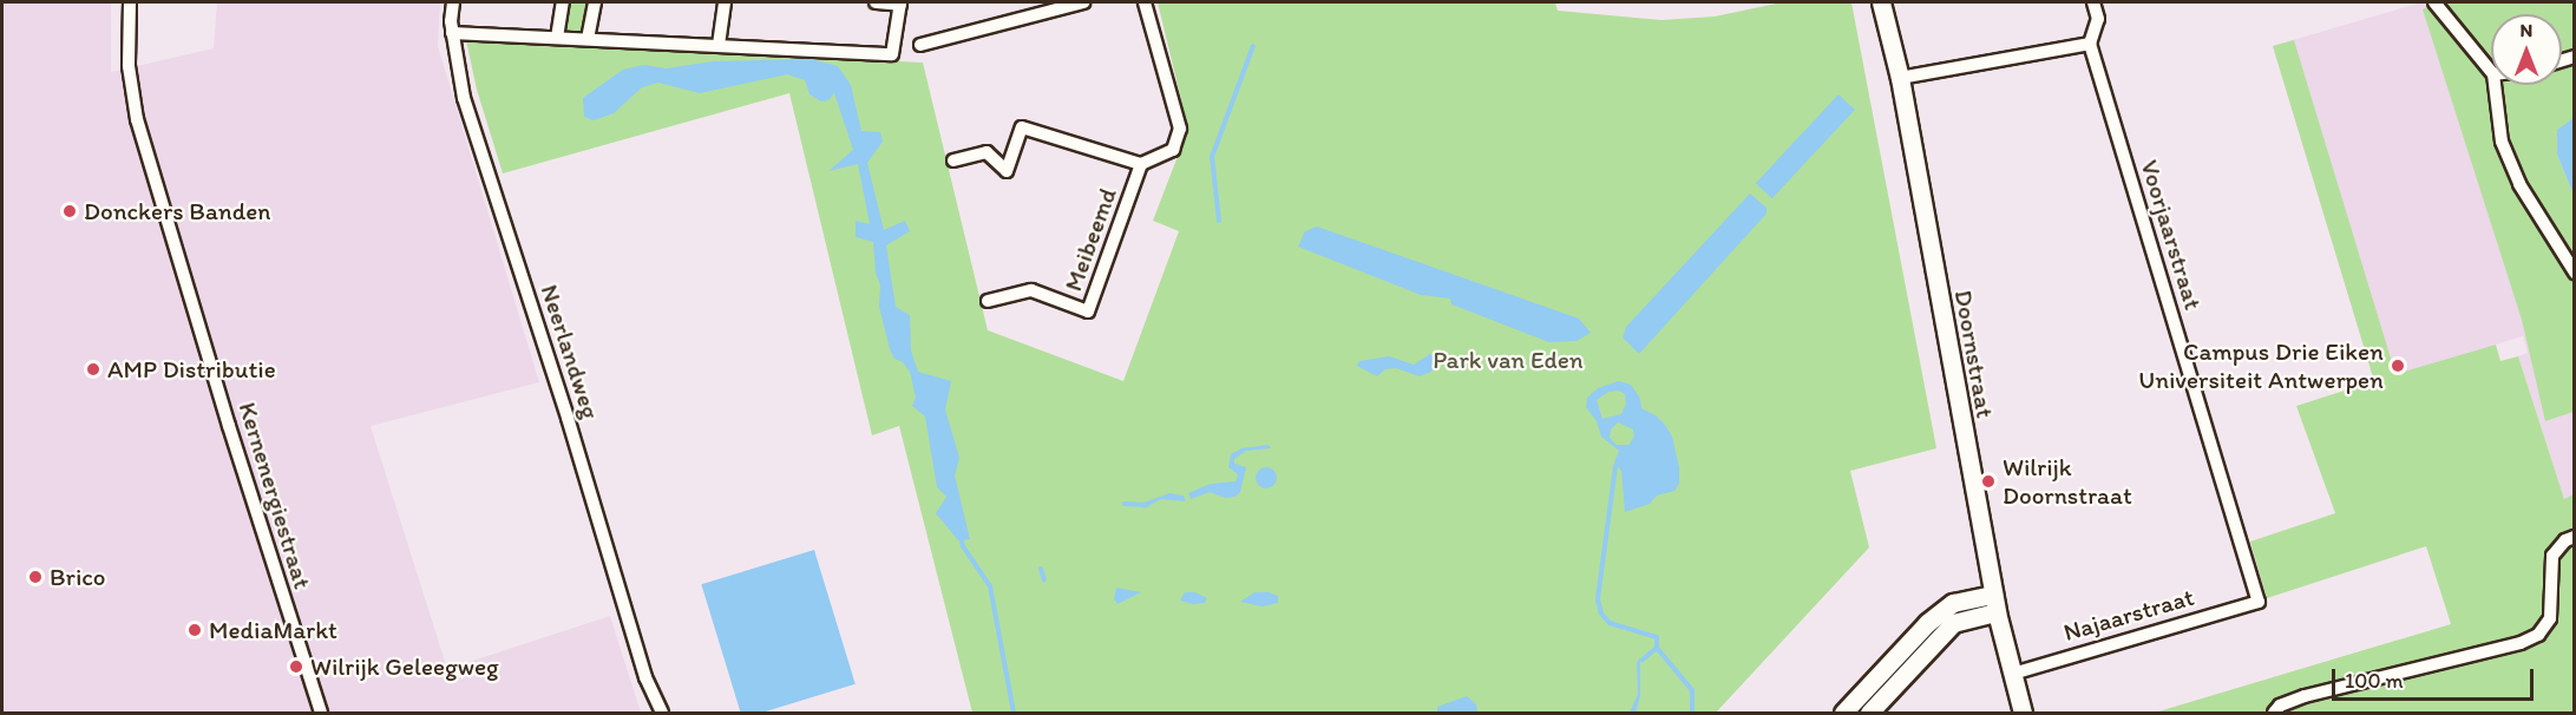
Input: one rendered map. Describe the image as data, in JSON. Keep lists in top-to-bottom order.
{
  "streets": {
    "street": [
      "Voorjaarstraat",
      "Meibeemd",
      "Neerlandweg",
      "Doornstraat",
      "Kernenergiestraat",
      "Najaarstraat"
    ]
  },
  "crossings": [
    ["Voorjaarstraat", "Najaarstraat"],
    ["Doornstraat", "Najaarstraat"]
  ],
  "parks": ["Park van Eden"],
  "places": [
    "Donckers Banden",
    "Campus Drie Eiken Universiteit Antwerpen",
    "AMP Distributie",
    "Wilrijk Doornstraat",
    "Brico",
    "MediaMarkt",
    "Wilrijk Geleegweg"
  ],
  "scale_bar": "100 m",
  "north": "top"
}
